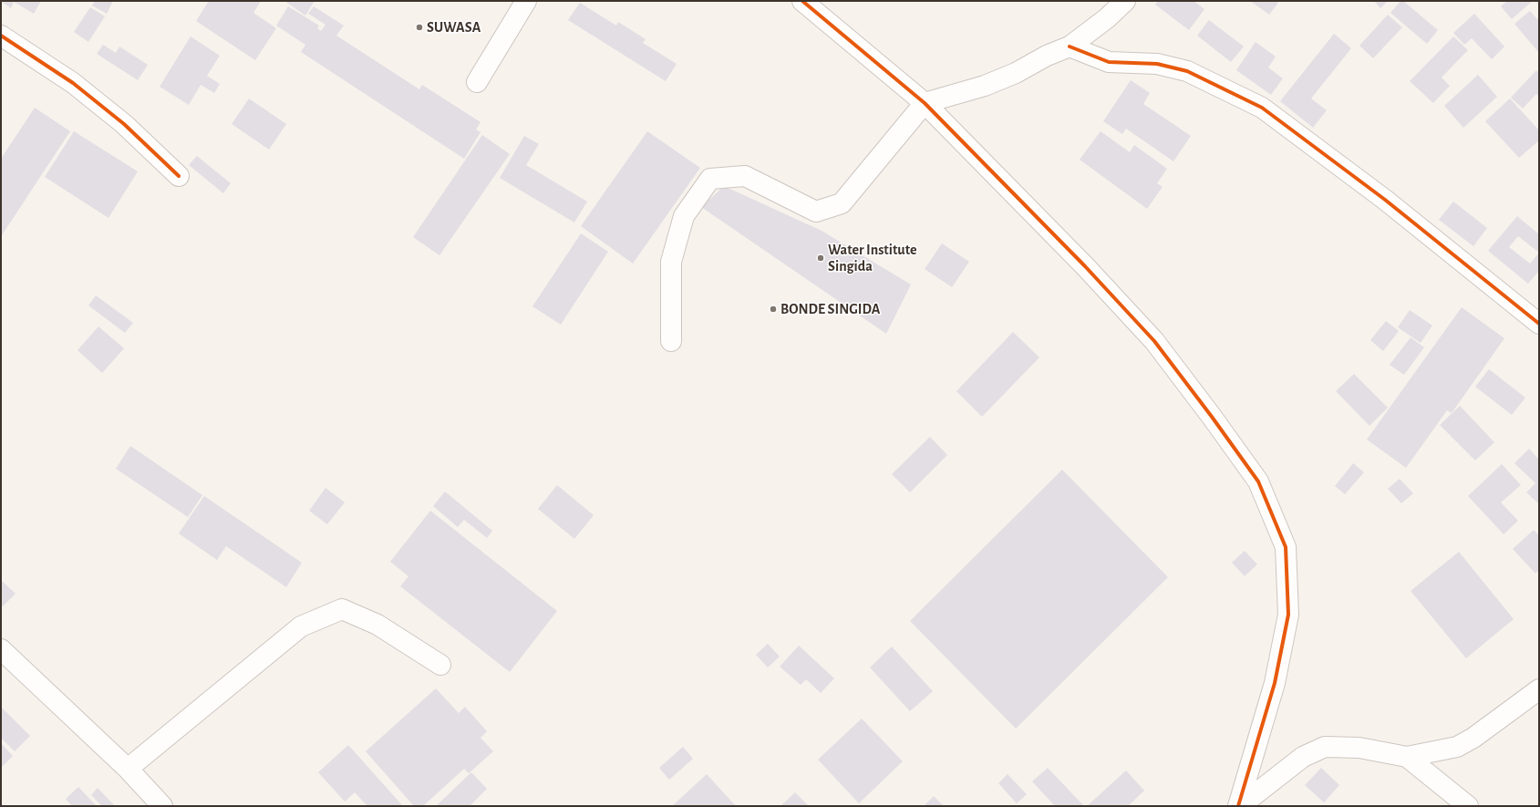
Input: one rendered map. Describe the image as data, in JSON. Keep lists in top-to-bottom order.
{
  "places": ["SUWASA", "Water Institute Singida", "BONDE SINGIDA"]
}
